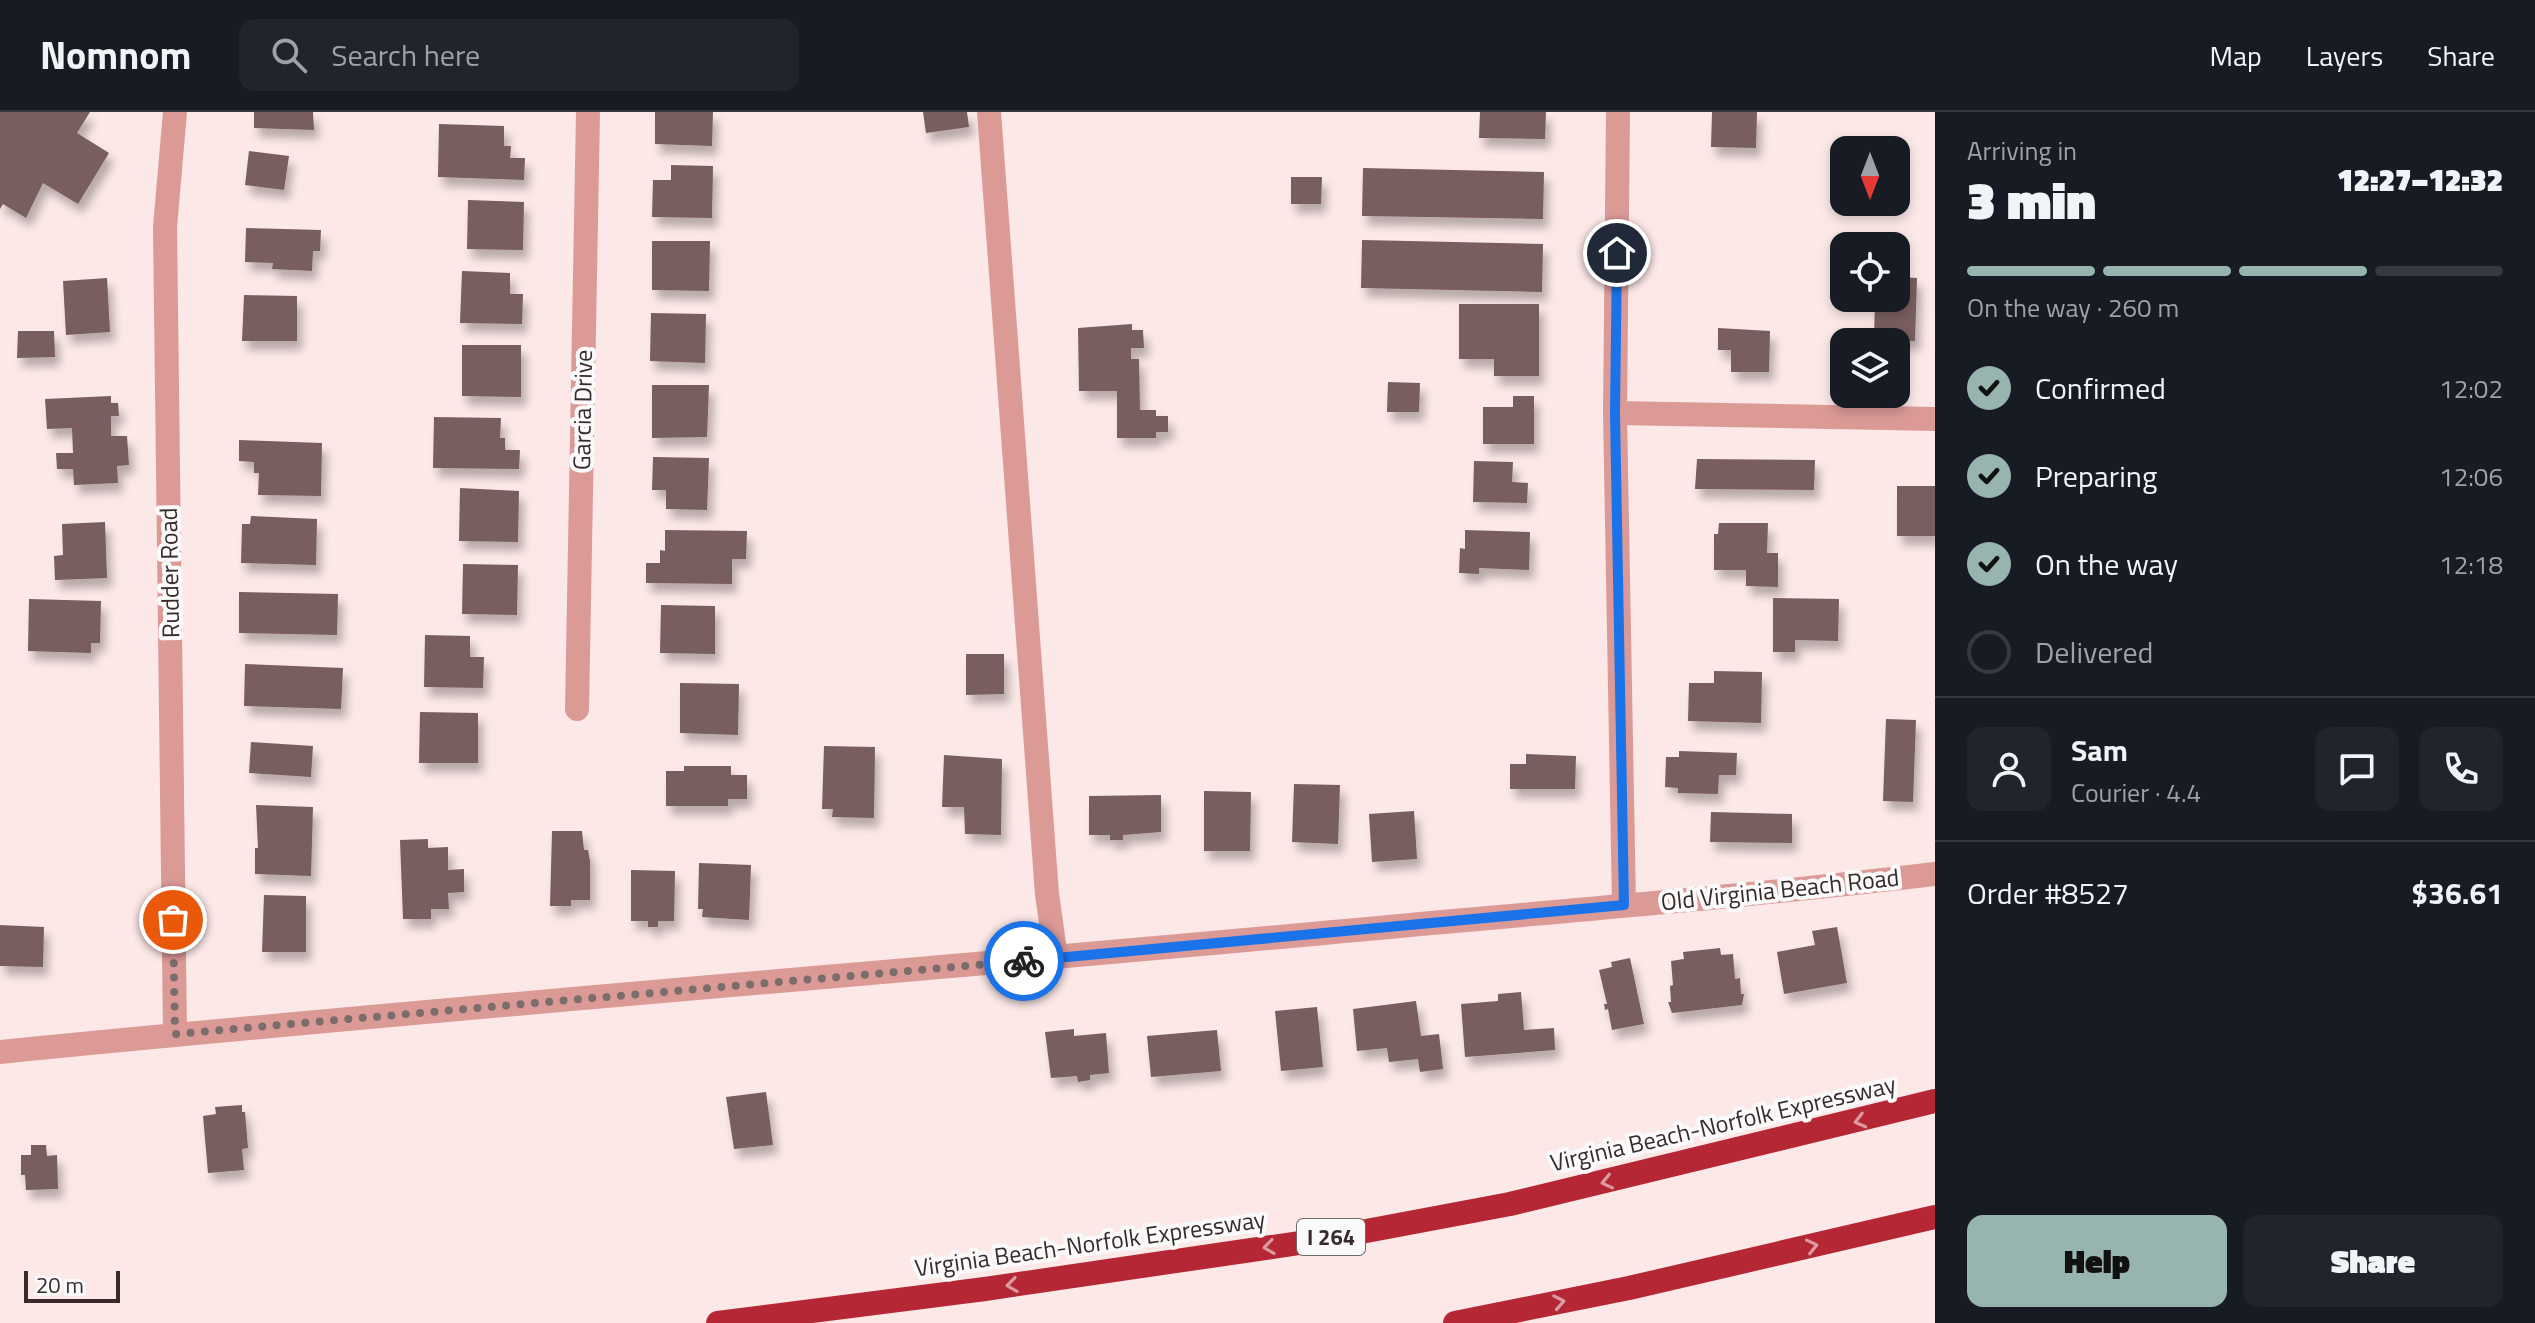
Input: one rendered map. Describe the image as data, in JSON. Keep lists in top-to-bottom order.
{
  "streets": {
    "highway": ["Virginia Beach-Norfolk Expressway", "I 264"],
    "street": ["Garcia Drive", "Rudder Road", "Old Virginia Beach Road"]
  },
  "crossings": [
    ["Rudder Road", "Old Virginia Beach Road"]
  ],
  "scale_bar": "20 m",
  "north": "bottom",
  "page": {
    "header": "Nomnom",
    "search": "Search here",
    "nav": ["Map", "Layers", "Share"],
    "heading": ["3 min", "Arriving in", "12:27–12:32"],
    "panel": [
      "Sam",
      "Courier · 4.4",
      "Order #8527",
      "$36.61"
    ],
    "bar": "On the way · 260 m",
    "list": [
      ["Confirmed", "12:02"],
      ["Preparing", "12:06"],
      ["On the way", "12:18"],
      "Delivered"
    ],
    "buttons": ["Help", "Share"],
    "scale": "20 m"
  }
}
